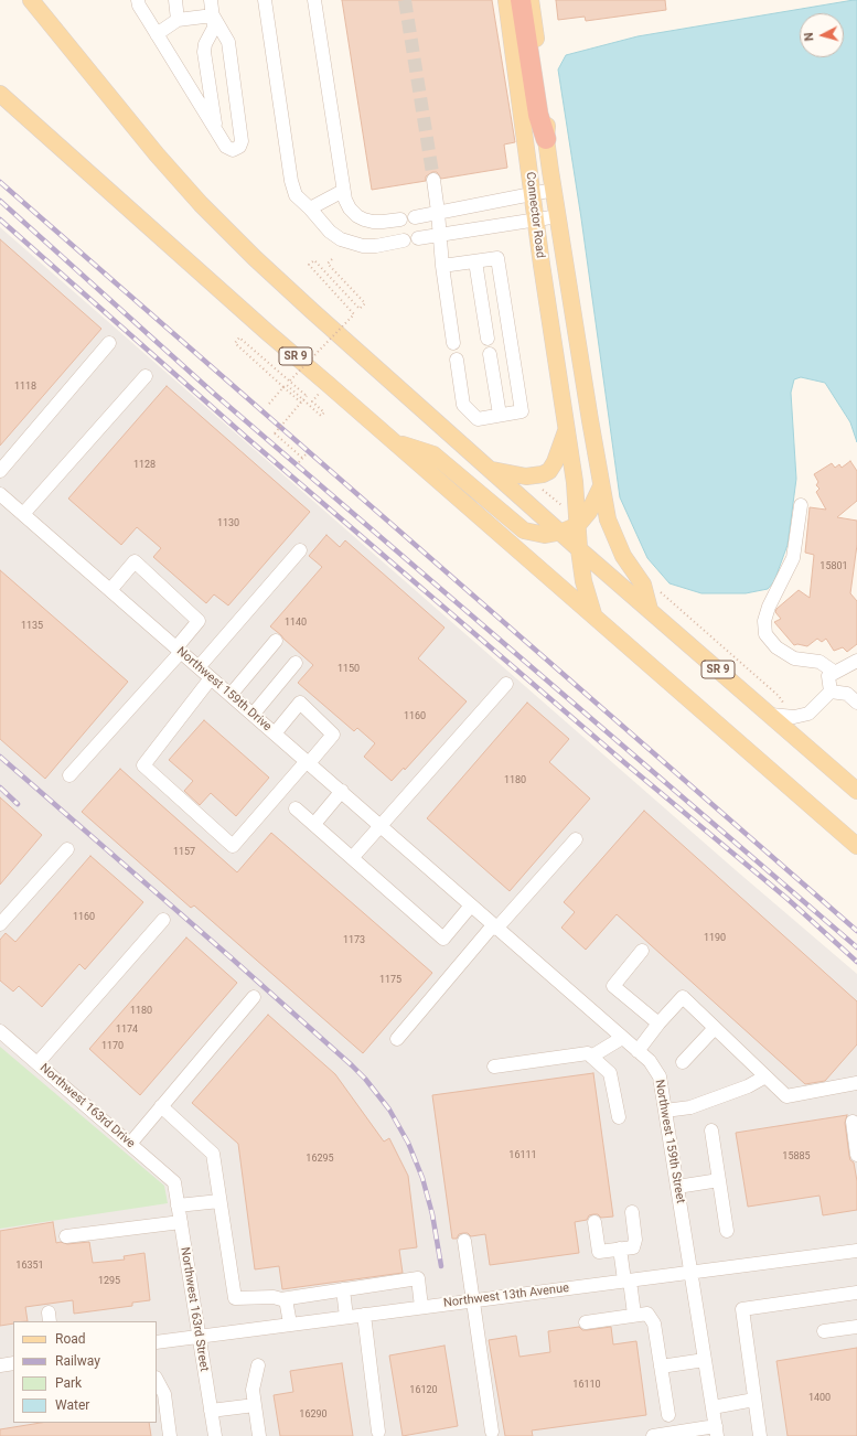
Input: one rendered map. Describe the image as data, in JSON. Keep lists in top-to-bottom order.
{
  "streets": {
    "main road": ["Connector Road", "SR 9"],
    "street": [
      "Northwest 159th Drive",
      "Northwest 163rd Drive",
      "Northwest 159th Street",
      "Northwest 13th Avenue",
      "Northwest 163rd Street"
    ]
  },
  "crossings": [
    ["Connector Road", "SR 9"],
    ["Northwest 159th Drive", "Northwest 159th Street"],
    ["Northwest 163rd Drive", "Northwest 163rd Street"],
    ["Northwest 159th Street", "Northwest 13th Avenue"],
    ["Northwest 13th Avenue", "Northwest 163rd Street"]
  ],
  "house_numbers": [
    "1118",
    "1128",
    "1130",
    "15801",
    "1140",
    "1135",
    "1150",
    "1160",
    "1180",
    "1157",
    "1160",
    "1190",
    "1173",
    "1175",
    "1180",
    "1174",
    "1170",
    "16111",
    "15885",
    "16295",
    "16351",
    "1295",
    "16110",
    "16120",
    "1400",
    "16290"
  ],
  "legend": [
    "Road",
    "Railway",
    "Park",
    "Water"
  ],
  "north": "left"
}
